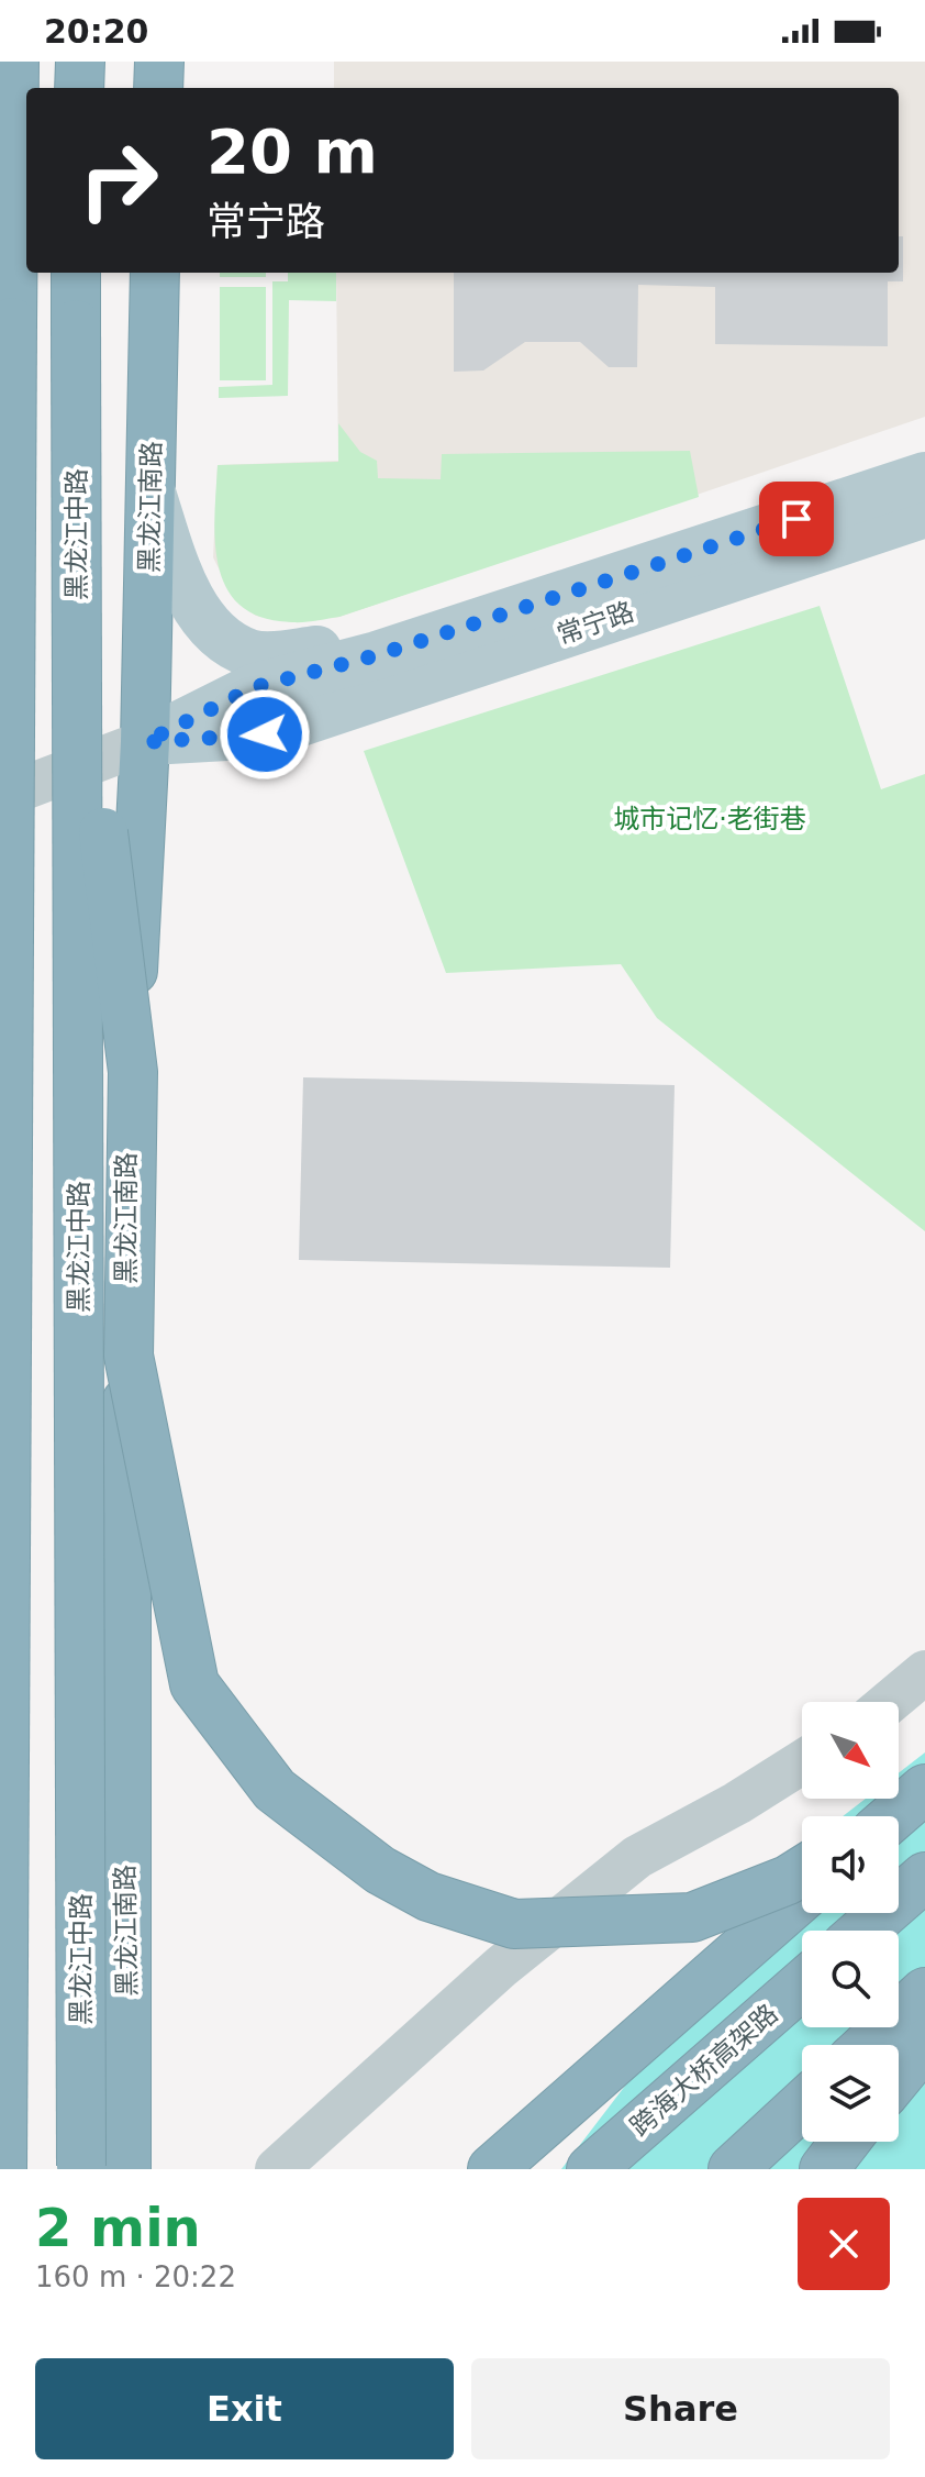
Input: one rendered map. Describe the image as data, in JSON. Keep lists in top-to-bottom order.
{
  "streets": {
    "highway": ["黑龙江南路", "黑龙江中路", "跨海大桥高架路"],
    "main road": ["常宁路"]
  },
  "crossings": [
    ["黑龙江南路", "常宁路"]
  ],
  "parks": ["城市记忆·老街巷"],
  "north": "bottom right",
  "page": {
    "status": "20:20",
    "turn": ["20 m", "常宁路"],
    "heading": ["2 min", "160 m · 20:22"],
    "buttons": ["Exit", "Share"]
  }
}
